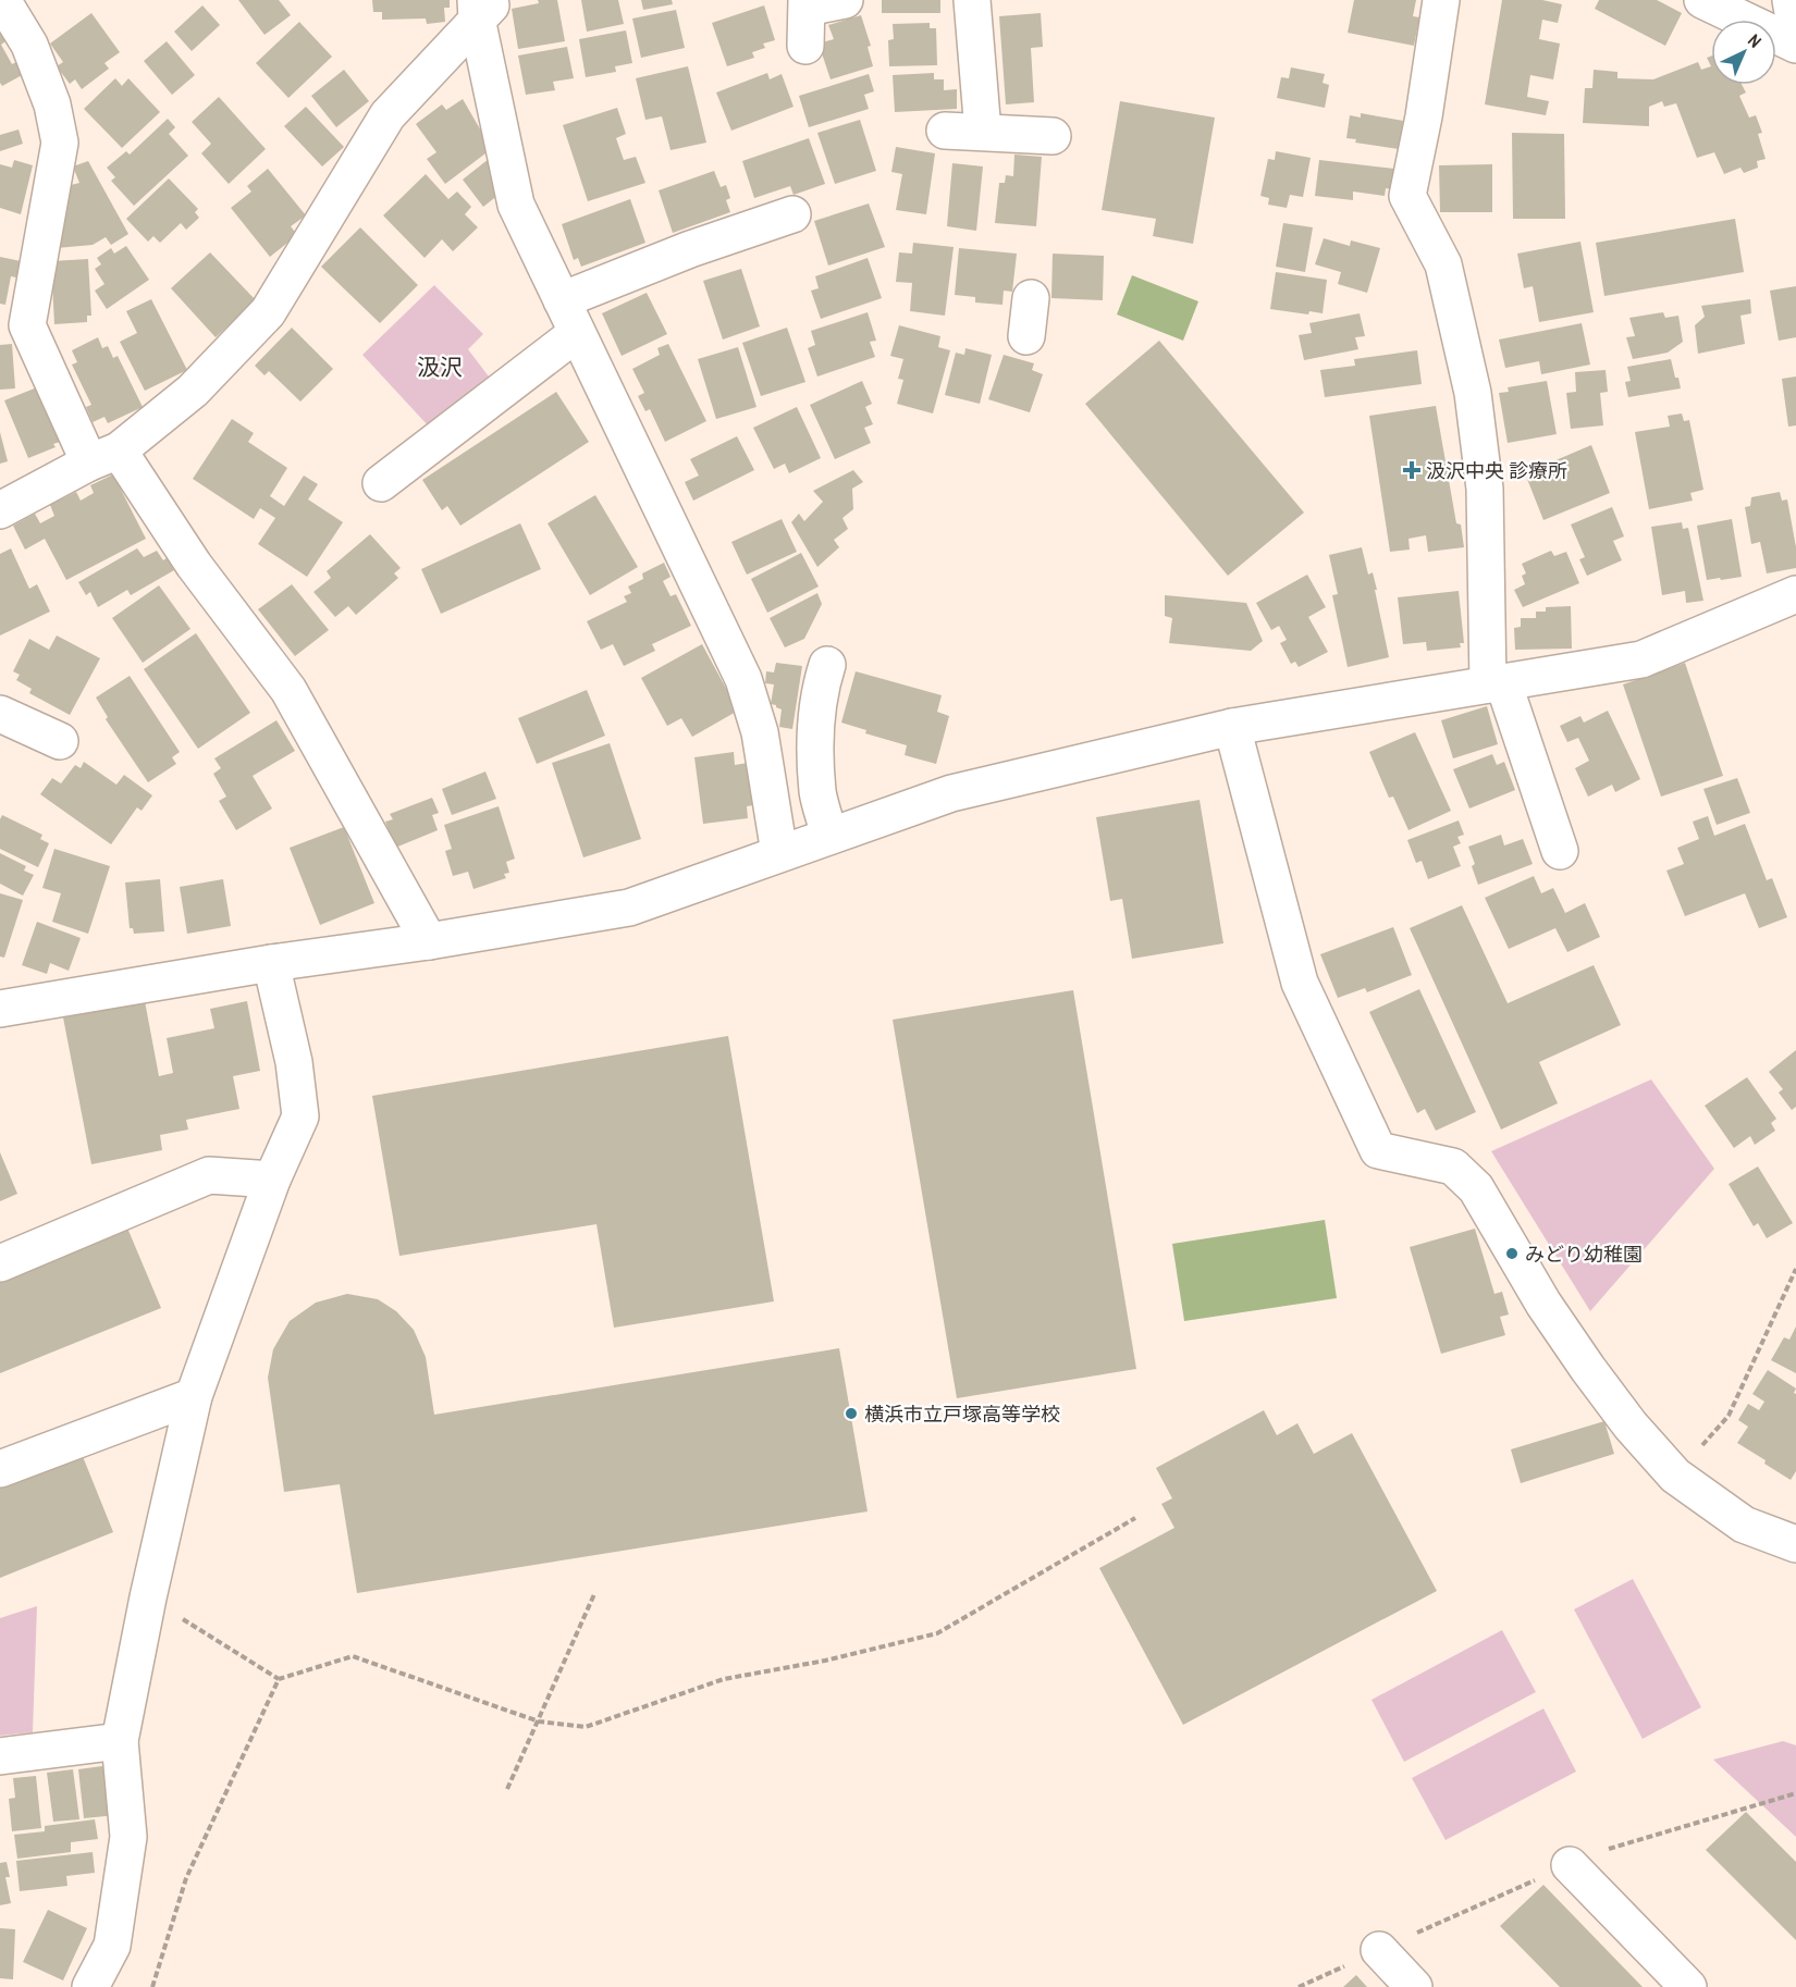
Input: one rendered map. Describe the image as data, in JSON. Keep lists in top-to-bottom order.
{
  "districts": ["汲沢"],
  "places": {
    "health": ["汲沢中央 診療所"],
    "other": ["みどり幼稚園", "横浜市立戸塚高等学校"]
  },
  "north": "top right"
}
